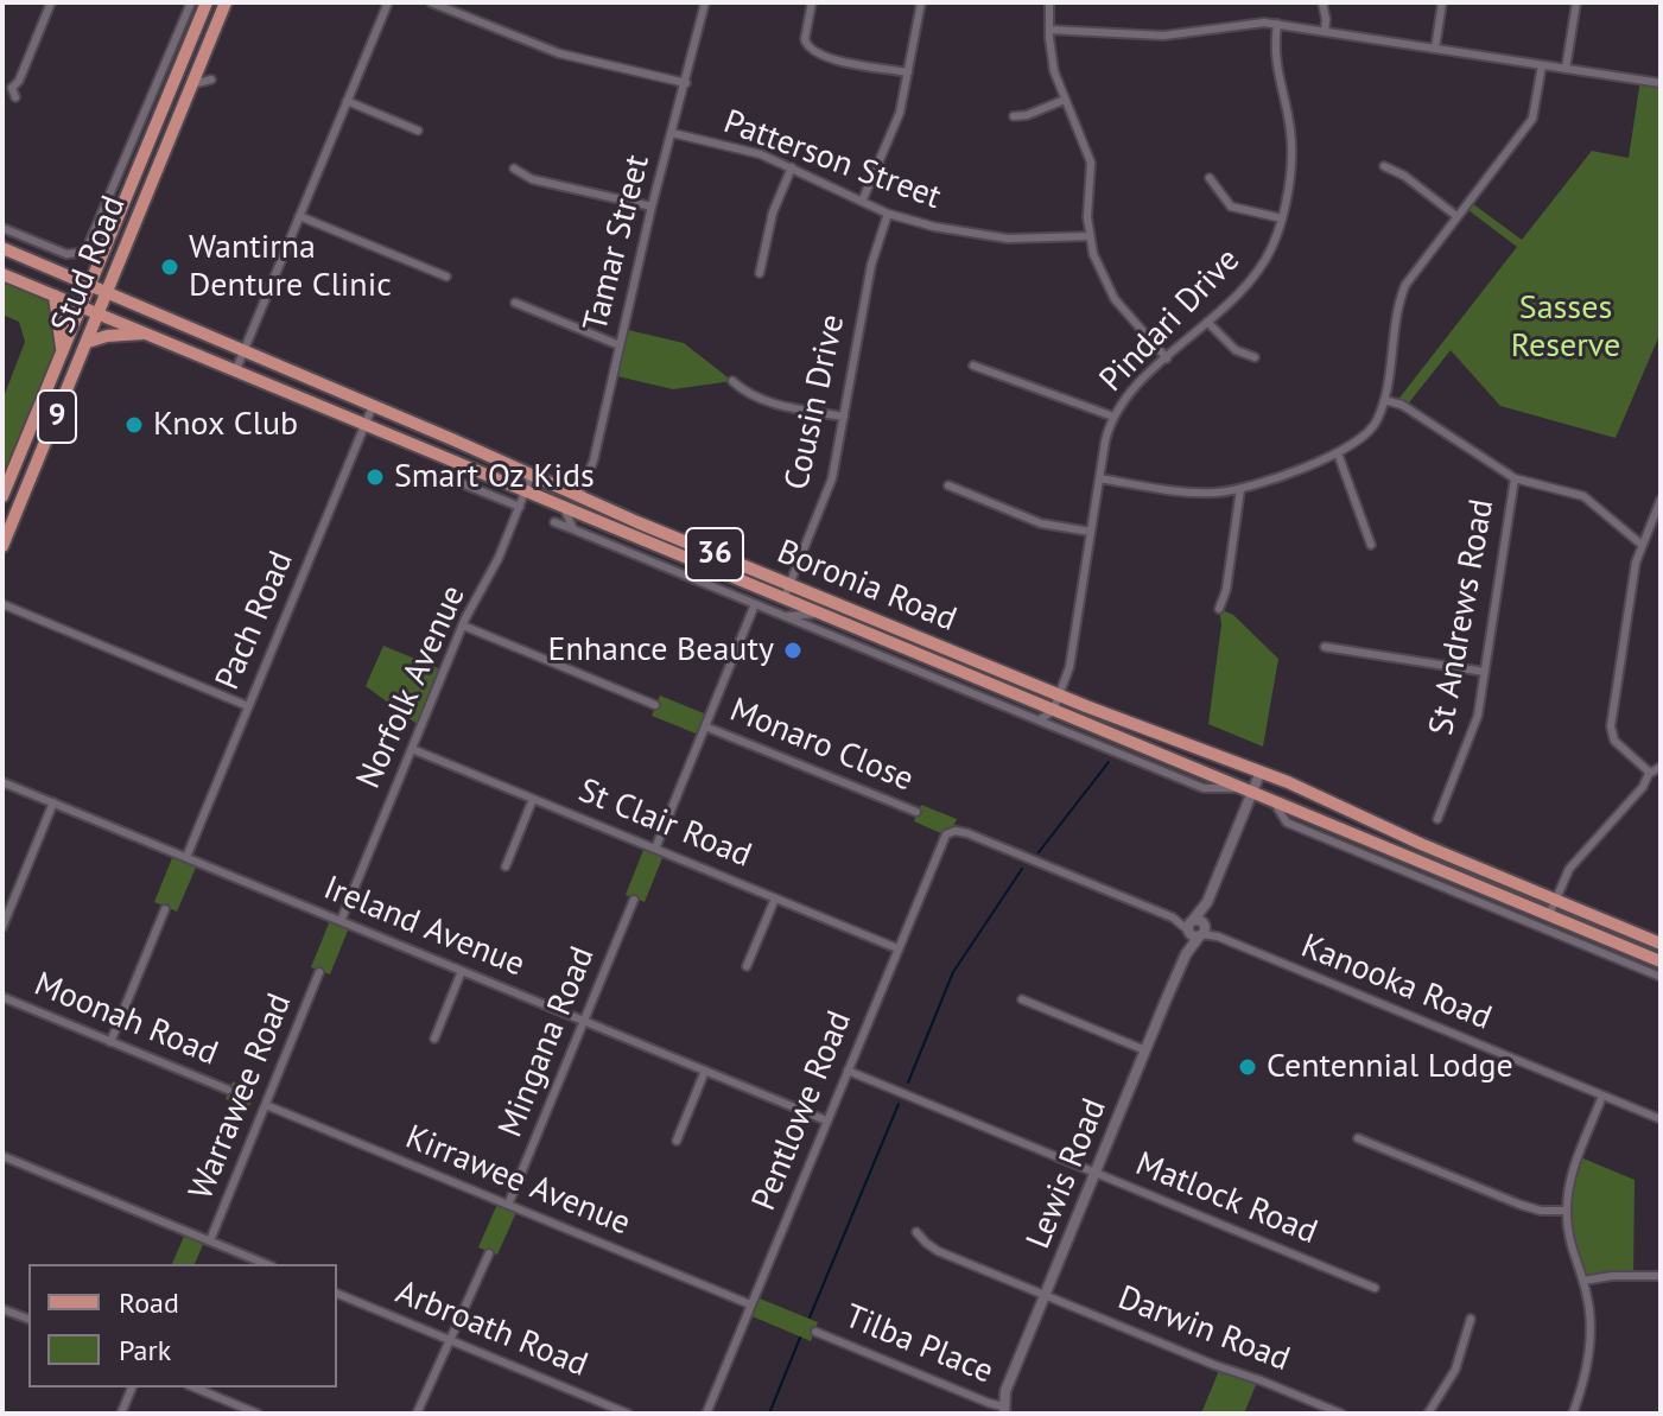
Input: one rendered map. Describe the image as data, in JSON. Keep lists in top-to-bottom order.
{
  "streets": {
    "main road": [
      "Stud Road",
      "9",
      "36",
      "Boronia Road"
    ],
    "street": [
      "Patterson Street",
      "Tamar Street",
      "Pindari Drive",
      "Cousin Drive",
      "St Andrews Road",
      "Pach Road",
      "Norfolk Avenue",
      "Monaro Close",
      "St Clair Road",
      "Ireland Avenue",
      "Kanooka Road",
      "Moonah Road",
      "Mingana Road",
      "Warrawee Road",
      "Pentlowe Road",
      "Lewis Road",
      "Kirrawee Avenue",
      "Matlock Road",
      "Arbroath Road",
      "Darwin Road",
      "Tilba Place"
    ]
  },
  "crossings": [
    ["Patterson Street", "Tamar Street"],
    ["Patterson Street", "Cousin Drive"],
    ["Tamar Street", "Boronia Road"],
    ["Stud Road", "Boronia Road"],
    ["Pindari Drive", "Boronia Road"],
    ["Cousin Drive", "Boronia Road"],
    ["Boronia Road", "Pach Road"],
    ["Boronia Road", "Norfolk Avenue"],
    ["Boronia Road", "Lewis Road"],
    ["Pach Road", "Ireland Avenue"],
    ["Norfolk Avenue", "St Clair Road"],
    ["Norfolk Avenue", "Ireland Avenue"],
    ["St Clair Road", "Pentlowe Road"],
    ["Ireland Avenue", "Mingana Road"],
    ["Ireland Avenue", "Pentlowe Road"],
    ["Kanooka Road", "Pentlowe Road"],
    ["Kanooka Road", "Lewis Road"],
    ["Mingana Road", "Kirrawee Avenue"],
    ["Warrawee Road", "Kirrawee Avenue"],
    ["Pentlowe Road", "Lewis Road"],
    ["Pentlowe Road", "Kirrawee Avenue"],
    ["Pentlowe Road", "Matlock Road"],
    ["Lewis Road", "Matlock Road"],
    ["Lewis Road", "Darwin Road"],
    ["Lewis Road", "Tilba Place"]
  ],
  "parks": ["Sasses Reserve"],
  "places": [
    "Wantirna Denture Clinic",
    "Knox Club",
    "Smart Oz Kids",
    "Enhance Beauty",
    "Centennial Lodge"
  ],
  "legend": ["Road", "Park"]
}
